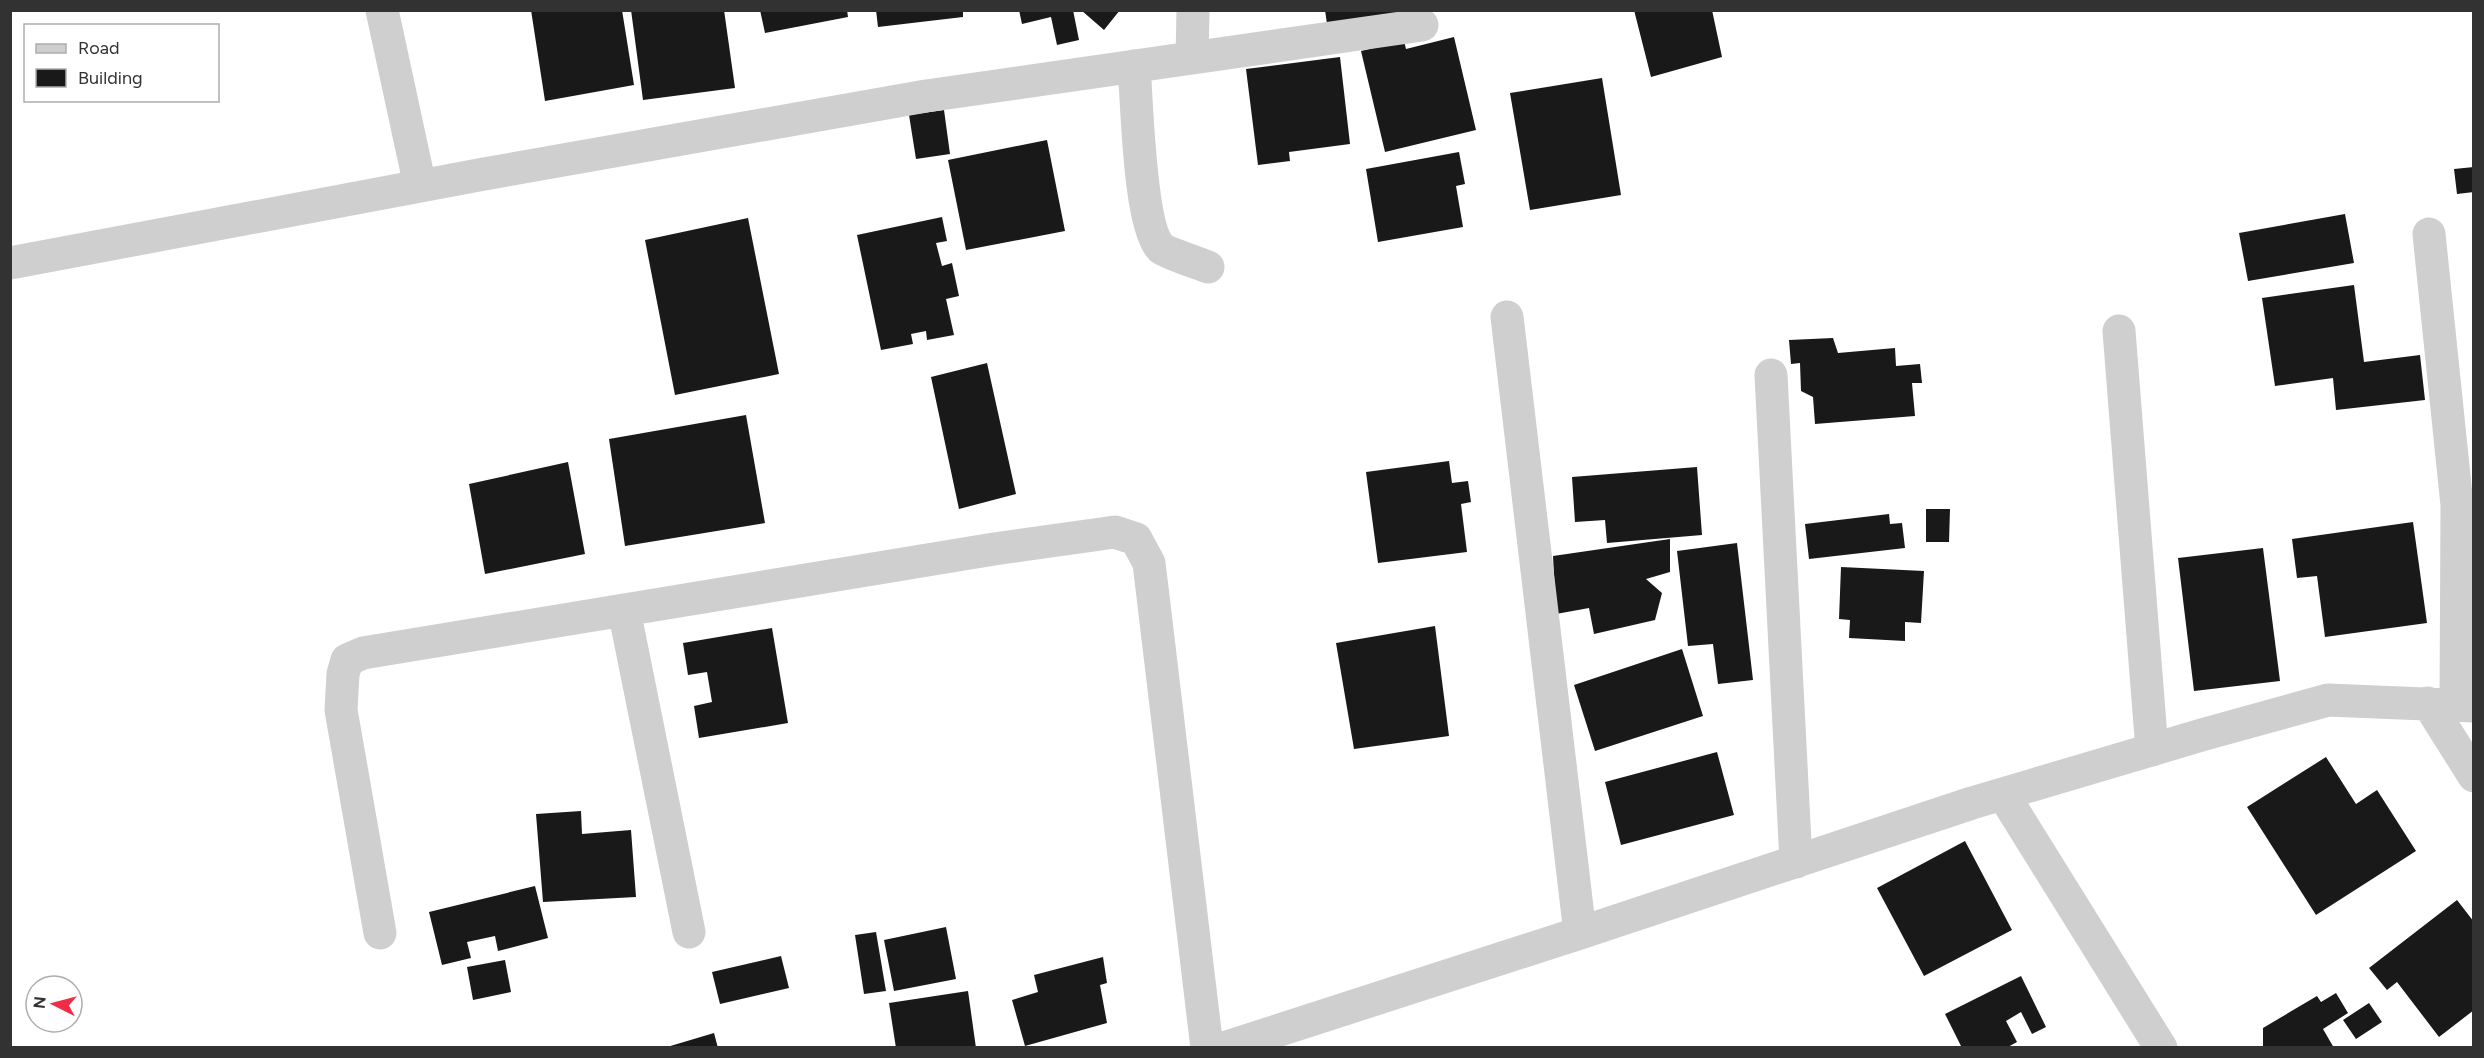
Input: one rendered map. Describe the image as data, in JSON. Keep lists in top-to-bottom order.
{
  "legend": ["Road", "Building"],
  "north": "left"
}
